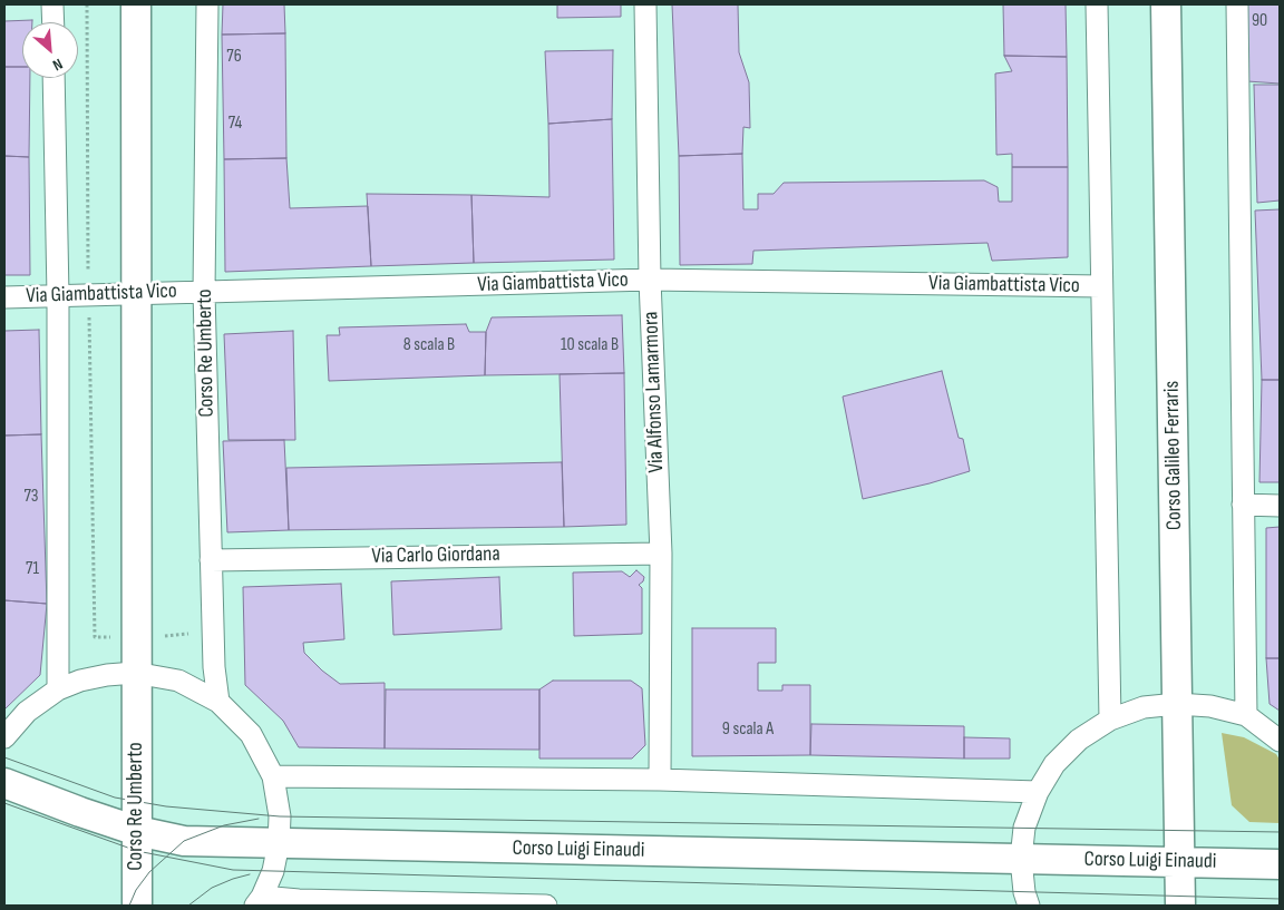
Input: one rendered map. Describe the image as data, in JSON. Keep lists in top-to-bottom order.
{
  "streets": {
    "main road": ["Corso Re Umberto", "Corso Galileo Ferraris", "Corso Luigi Einaudi"],
    "street": ["Via Giambattista Vico", "Via Alfonso Lamarmora", "Via Carlo Giordana"]
  },
  "crossings": [
    ["Via Giambattista Vico", "Corso Re Umberto"],
    ["Via Giambattista Vico", "Via Alfonso Lamarmora"],
    ["Corso Re Umberto", "Via Carlo Giordana"],
    ["Corso Re Umberto", "Corso Luigi Einaudi"],
    ["Via Alfonso Lamarmora", "Via Carlo Giordana"],
    ["Corso Galileo Ferraris", "Corso Luigi Einaudi"]
  ],
  "house_numbers": [
    "90",
    "76",
    "74",
    "8 scala B",
    "10 scala B",
    "73",
    "71",
    "9 scala A"
  ],
  "north": "bottom right"
}
